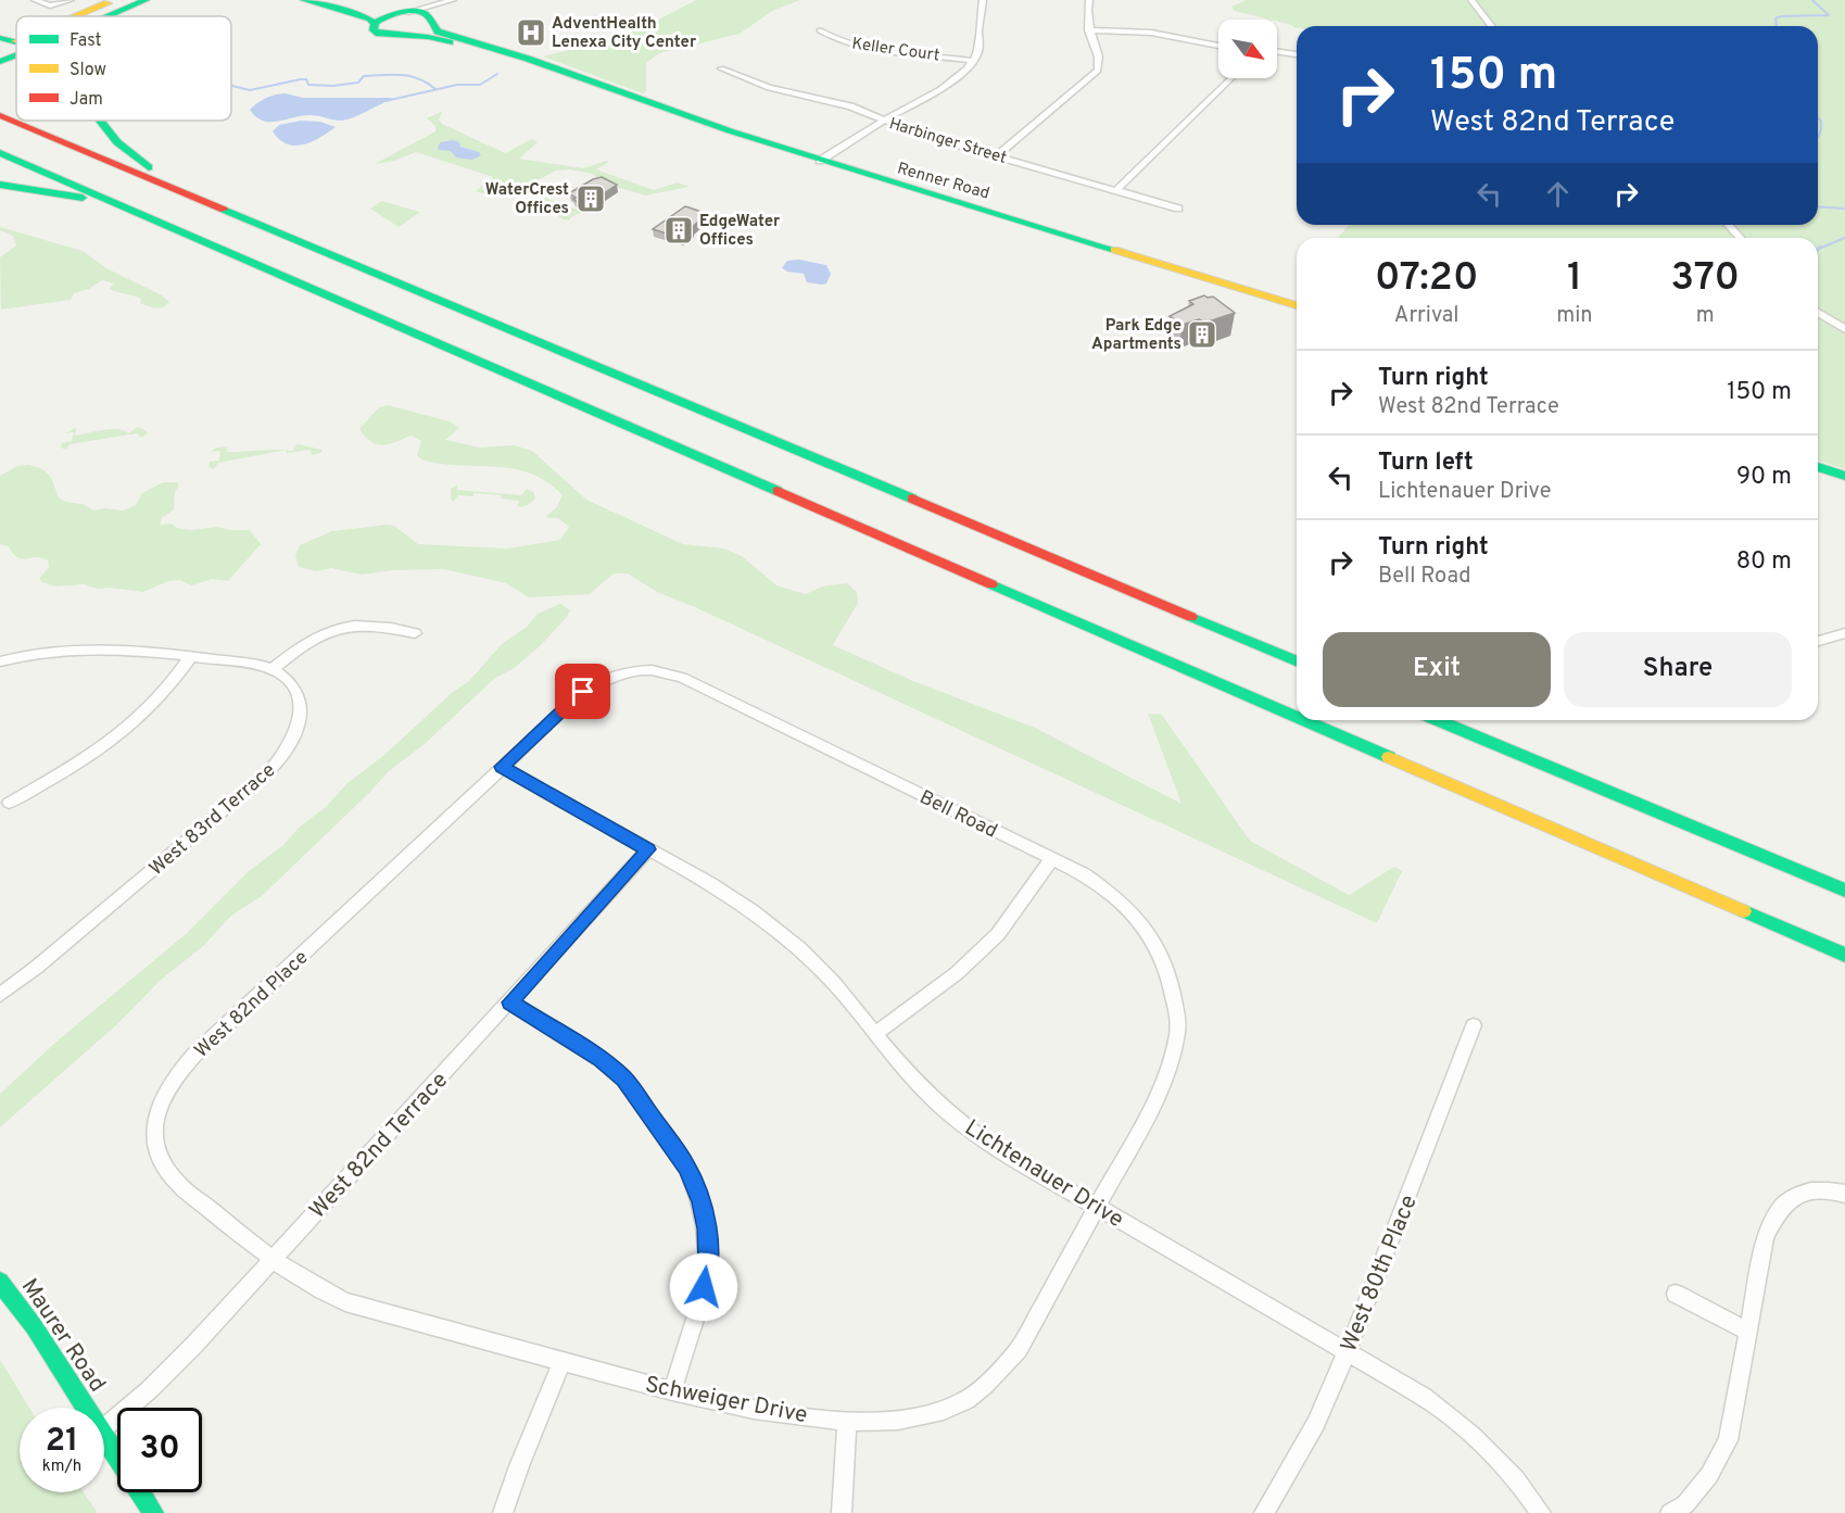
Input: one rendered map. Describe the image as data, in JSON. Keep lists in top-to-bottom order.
{
  "streets": {
    "main road": ["Renner Road", "Maurer Road"],
    "street": [
      "Keller Court",
      "Harbinger Street",
      "Bell Road",
      "West 83rd Terrace",
      "West 82nd Place",
      "West 82nd Terrace",
      "Lichtenauer Drive",
      "West 80th Place",
      "Schweiger Drive"
    ]
  },
  "crossings": [
    ["Bell Road", "West 82nd Place"],
    ["Bell Road", "Lichtenauer Drive"],
    ["Bell Road", "Schweiger Drive"],
    ["West 82nd Place", "West 82nd Terrace"],
    ["West 82nd Place", "Lichtenauer Drive"],
    ["West 82nd Place", "Schweiger Drive"],
    ["West 82nd Terrace", "Lichtenauer Drive"],
    ["West 82nd Terrace", "Schweiger Drive"],
    ["Lichtenauer Drive", "West 80th Place"],
    ["Lichtenauer Drive", "Schweiger Drive"]
  ],
  "places": {
    "hospital": ["AdventHealth Lenexa City Center"],
    "building": ["WaterCrest Offices", "EdgeWater Offices", "Park Edge Apartments"]
  },
  "legend": ["Fast", "Slow", "Jam"],
  "north": "bottom right",
  "page": {
    "turn": ["150 m", "West 82nd Terrace"],
    "eta": [
      "07:20",
      "Arrival",
      "1",
      "min",
      "370",
      "m"
    ],
    "list": [
      {
        "name": "Turn right",
        "note": "West 82nd Terrace",
        "value": "150 m"
      },
      {
        "name": "Turn left",
        "note": "Lichtenauer Drive",
        "value": "90 m"
      },
      {
        "name": "Turn right",
        "note": "Bell Road",
        "value": "80 m"
      }
    ],
    "buttons": ["Exit", "Share"],
    "speed": "21 km/h",
    "limit": "30"
  }
}
